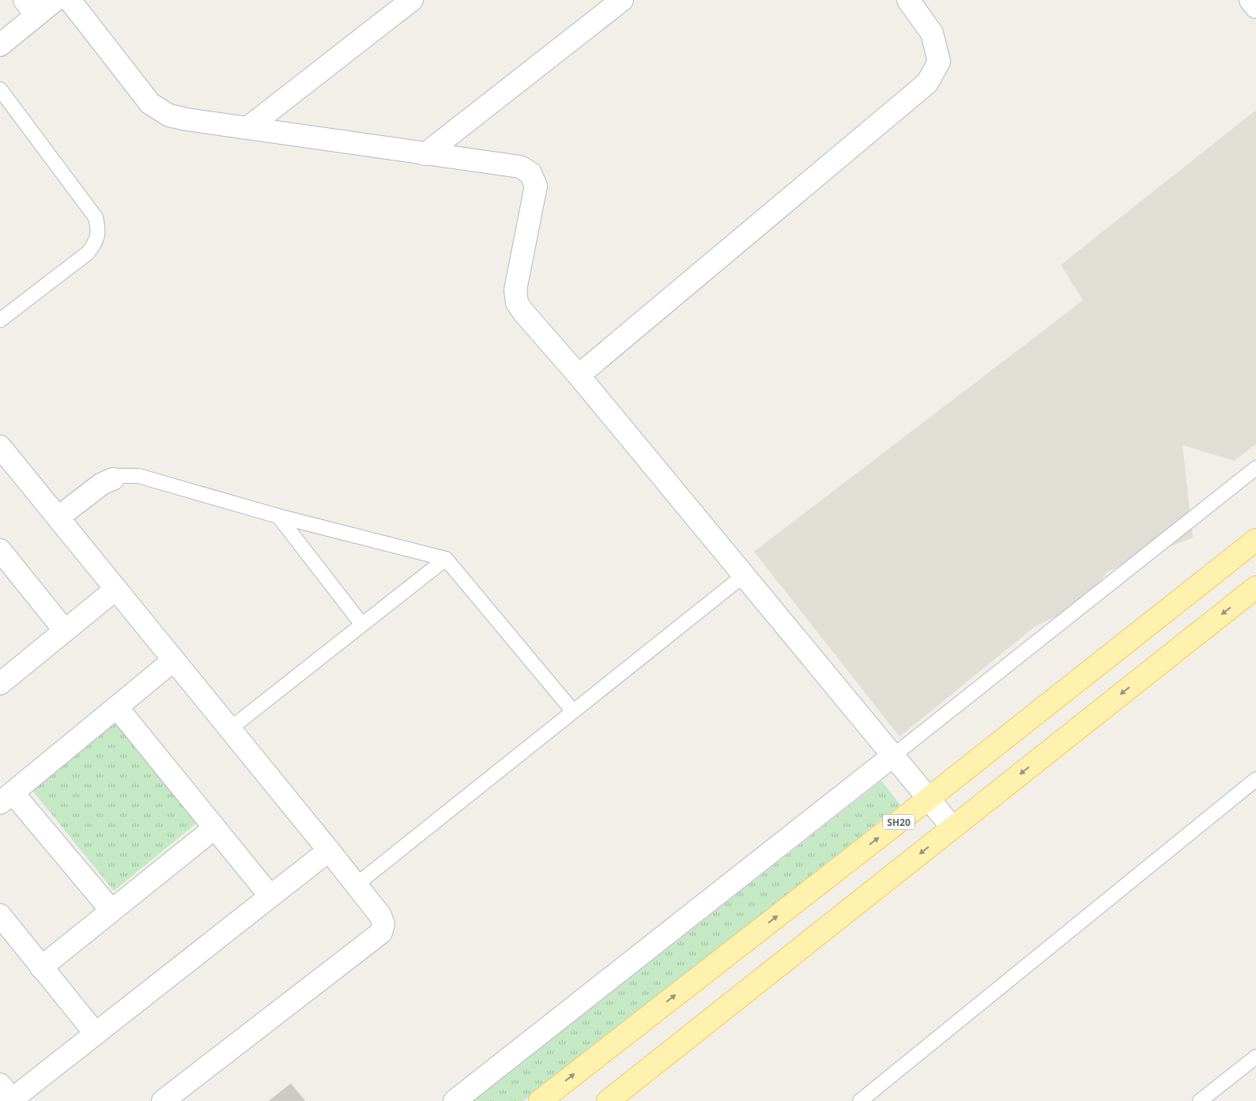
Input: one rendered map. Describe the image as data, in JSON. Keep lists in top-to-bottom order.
{
  "streets": {
    "main road": ["SH20"]
  }
}
